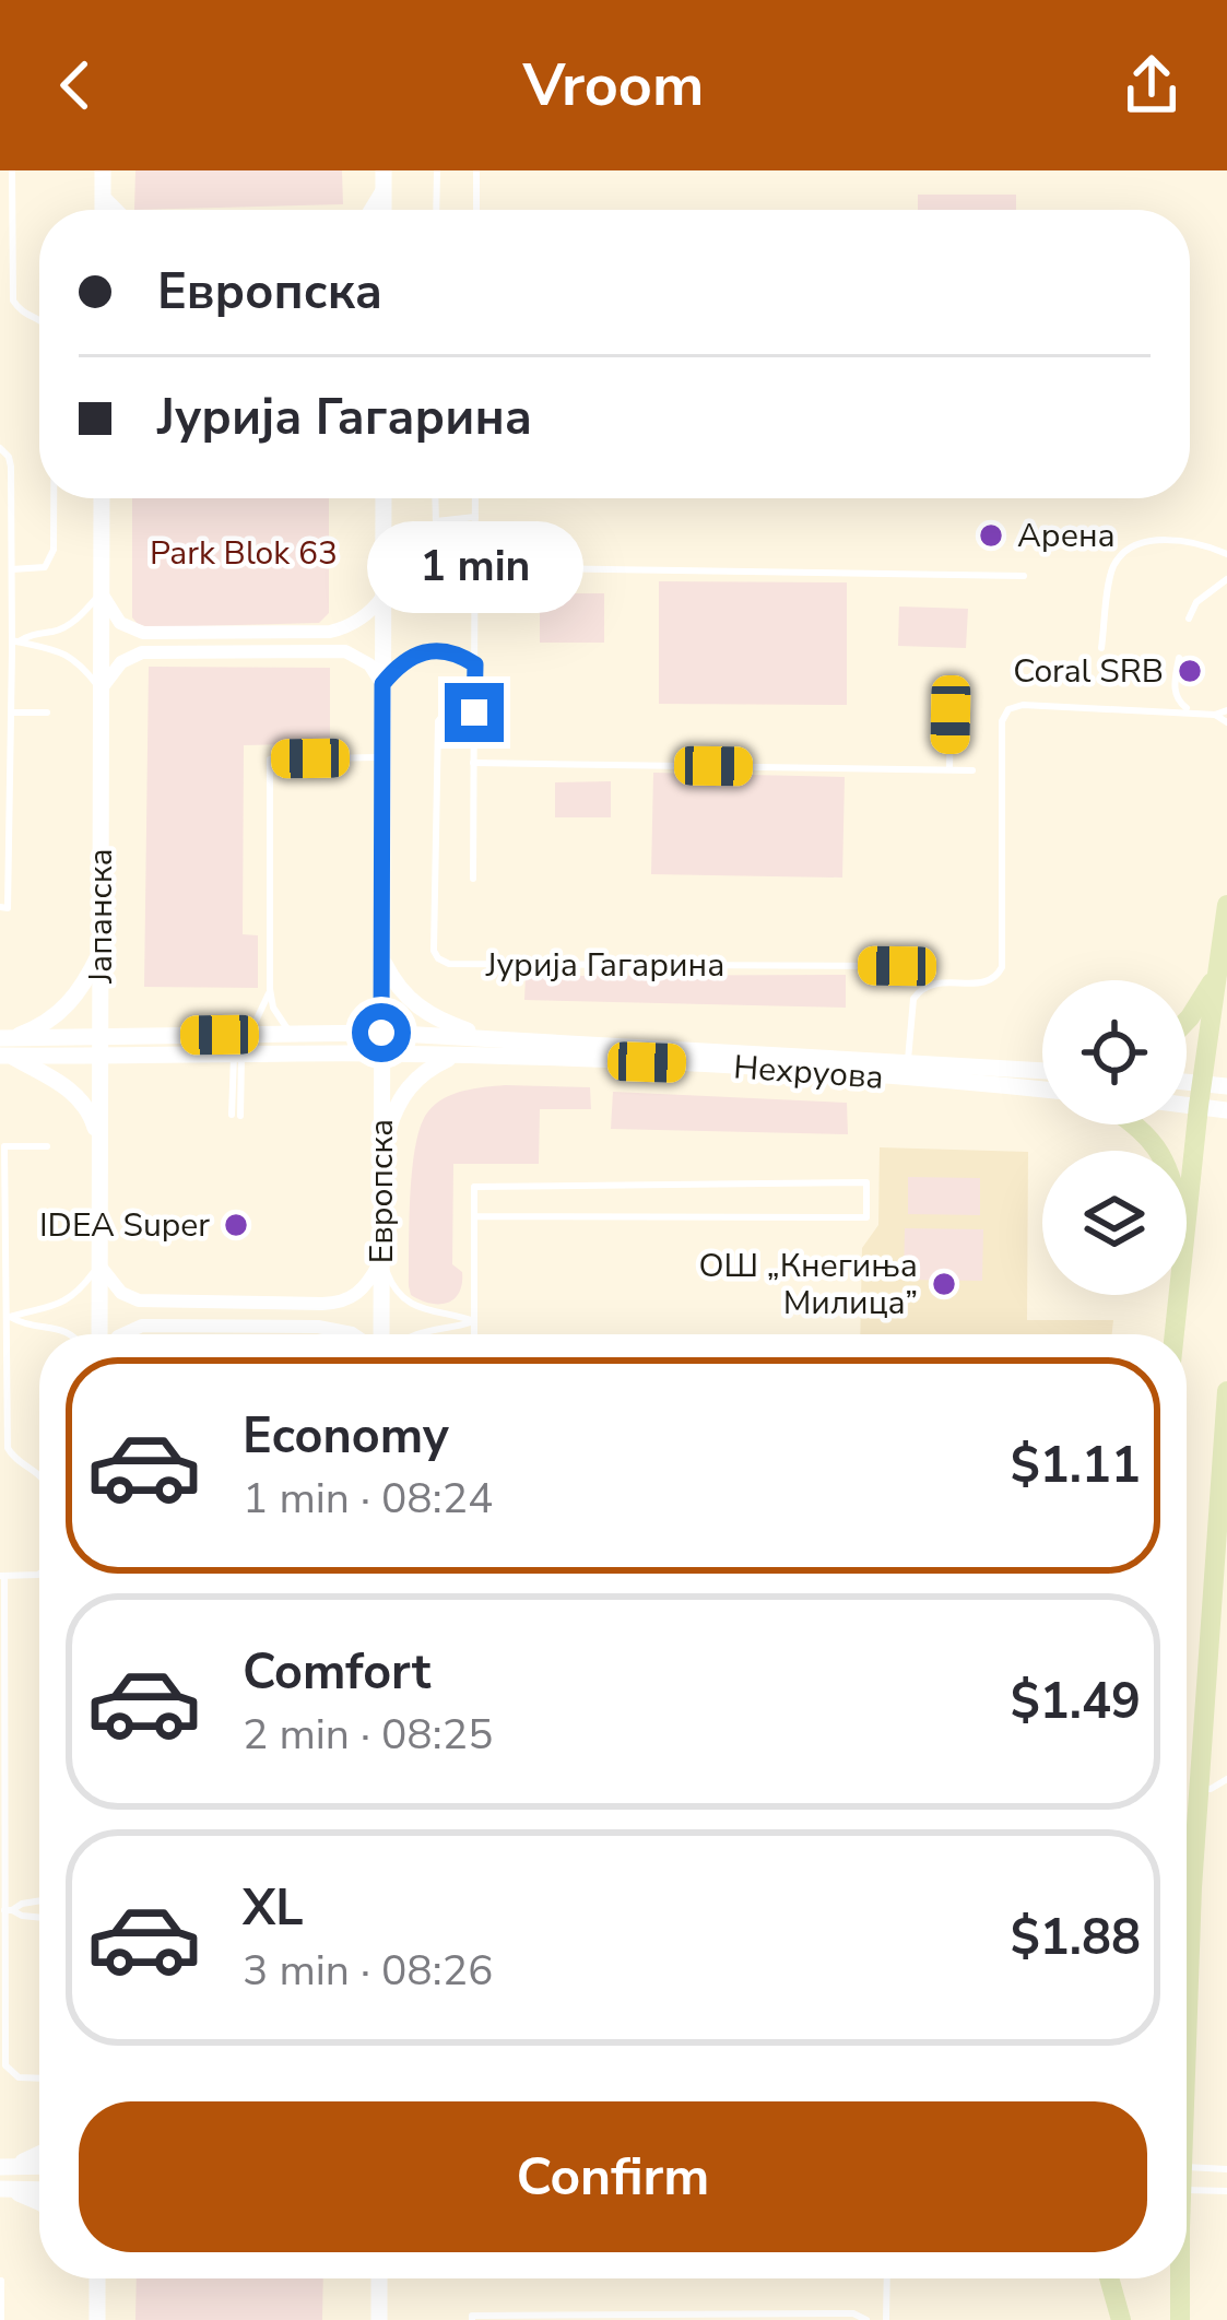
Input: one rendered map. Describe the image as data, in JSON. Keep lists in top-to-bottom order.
{
  "streets": {
    "street": ["Јапанска", "Нехруова", "Европска"],
    "lane": ["Јурија Гагарина"]
  },
  "crossings": [
    ["Јапанска", "Нехруова"],
    ["Нехруова", "Европска"]
  ],
  "parks": ["Park Blok 63"],
  "places": [
    "Арена",
    "Coral SRB",
    "IDEA Super",
    "ОШ „Кнегиња Милица”"
  ],
  "page": {
    "header": "Vroom",
    "banner": ["Европска", "Јурија Гагарина"],
    "bubble": "1 min",
    "list": [
      {
        "name": "Economy",
        "note": "1 min · 08:24",
        "value": "$1.11"
      },
      {
        "name": "Comfort",
        "note": "2 min · 08:25",
        "value": "$1.49"
      },
      {
        "name": "XL",
        "note": "3 min · 08:26",
        "value": "$1.88"
      }
    ],
    "buttons": "Confirm"
  }
}
